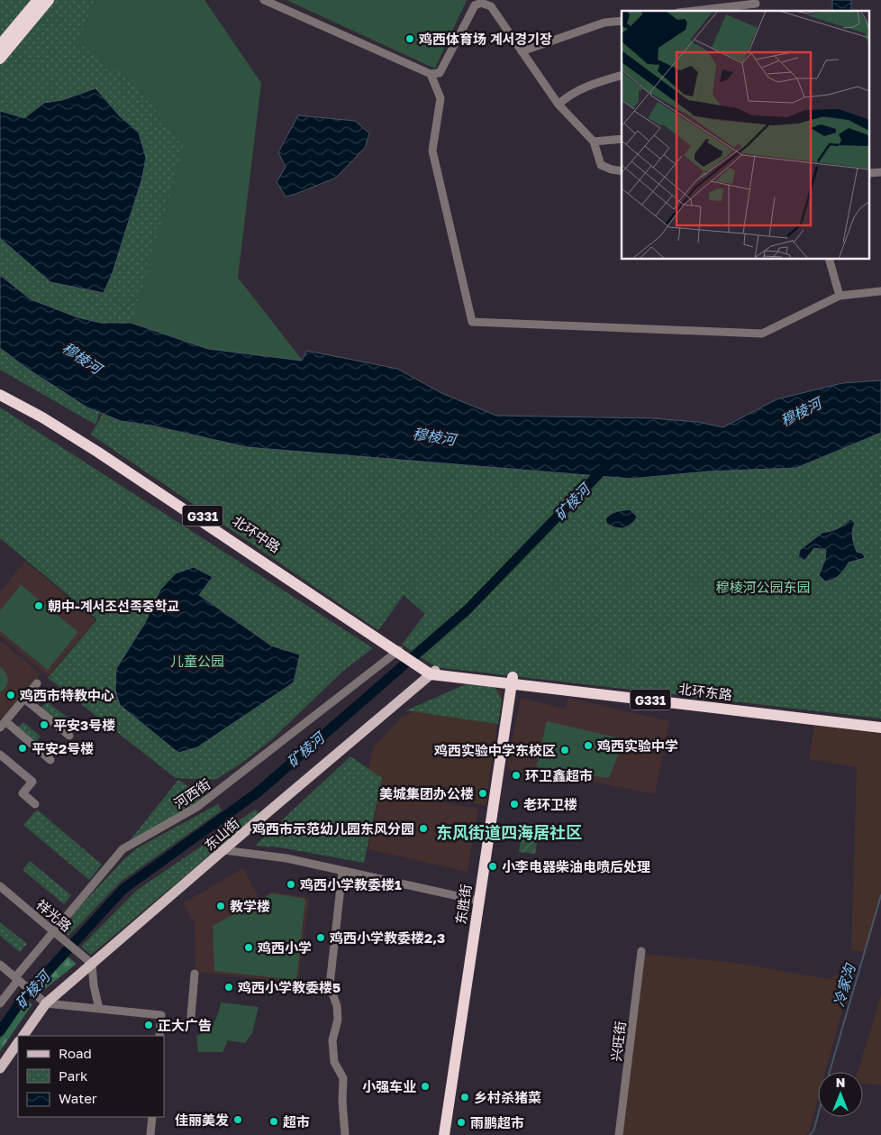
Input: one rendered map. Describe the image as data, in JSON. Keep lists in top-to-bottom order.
{
  "streets": {
    "highway": [
      "G331",
      "北环中路",
      "北环东路",
      "东胜街"
    ],
    "main road": ["东山街"],
    "street": ["河西街", "祥光路", "兴旺街"]
  },
  "crossings": [
    ["北环中路", "北环东路"],
    ["北环中路", "河西街"],
    ["北环中路", "东山街"],
    ["北环东路", "东山街"],
    ["北环东路", "东胜街"],
    ["河西街", "祥光路"],
    ["东山街", "祥光路"]
  ],
  "districts": ["东风街道四海居社区"],
  "water": ["穆棱河", "矿棱河", "冷家沟"],
  "parks": ["穆棱河公园东园", "儿童公园"],
  "places": [
    "鸡西体育场 계서경기장",
    "朝中-계서조선족중학교",
    "鸡西市特教中心",
    "平安3号楼",
    "鸡西实验中学",
    "平安2号楼",
    "鸡西实验中学东校区",
    "环卫鑫超市",
    "美城集团办公楼",
    "老环卫楼",
    "鸡西市示范幼儿园东风分园",
    "小李电器柴油电喷后处理",
    "鸡西小学教委楼1",
    "教学楼",
    "鸡西小学教委楼2,3",
    "鸡西小学",
    "鸡西小学教委楼5",
    "正大广告",
    "小强车业",
    "乡村杀猪菜",
    "佳丽美发",
    "超市",
    "雨鹏超市"
  ],
  "legend": ["Road", "Park", "Water"],
  "north": "top"
}
